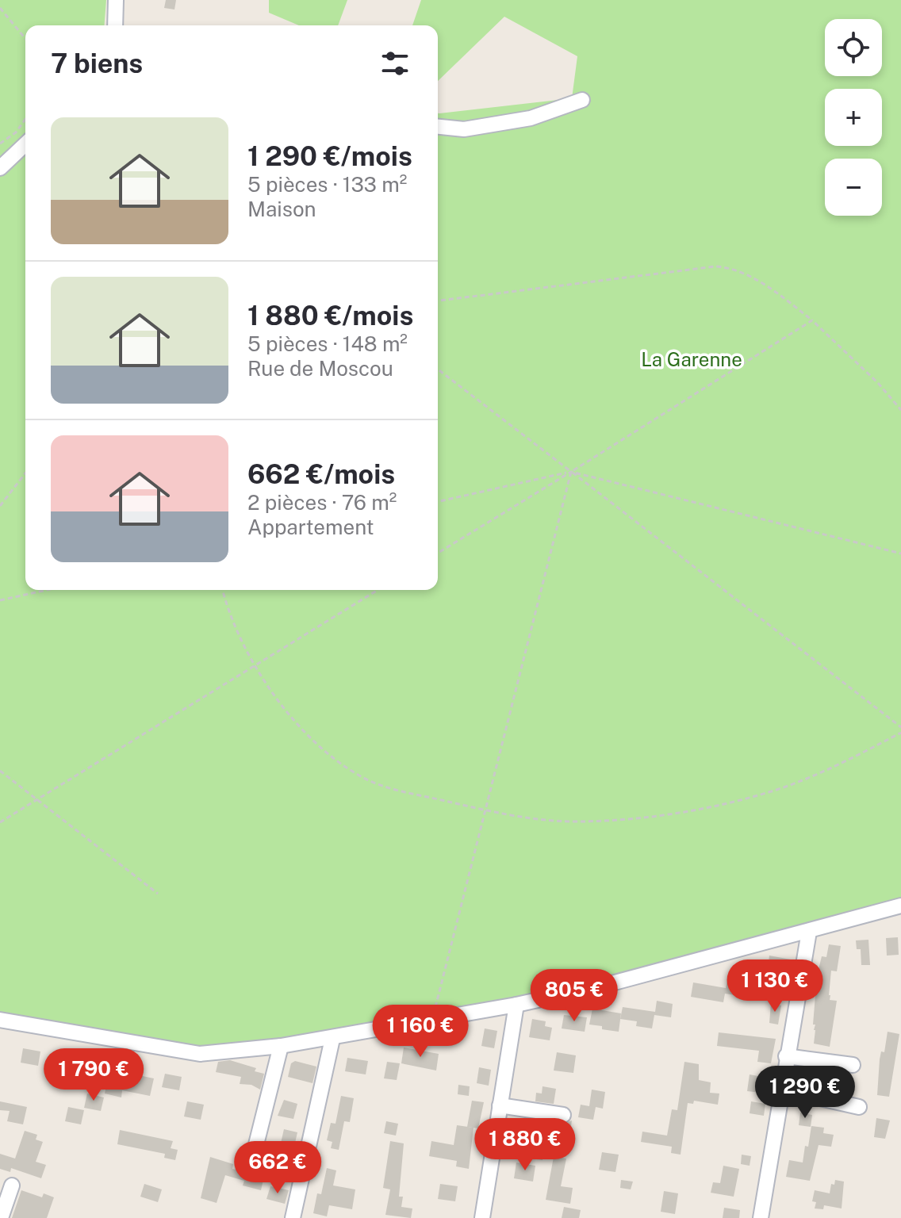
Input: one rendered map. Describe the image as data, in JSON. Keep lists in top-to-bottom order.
{
  "parks": ["La Garenne"],
  "page": {
    "map_buttons": ["+", "−"],
    "heading": "7 biens",
    "list": [
      {
        "name": "1 290 €/mois",
        "note": "5 pièces · 133 m² · Maison"
      },
      {
        "name": "1 880 €/mois",
        "note": "5 pièces · 148 m² · Rue de Moscou"
      },
      {
        "name": "662 €/mois",
        "note": "2 pièces · 76 m² · Appartement"
      }
    ],
    "price": [
      "1 130 €",
      "805 €",
      "1 160 €",
      "1 790 €",
      "1 290 €",
      "1 880 €",
      "662 €"
    ]
  }
}
